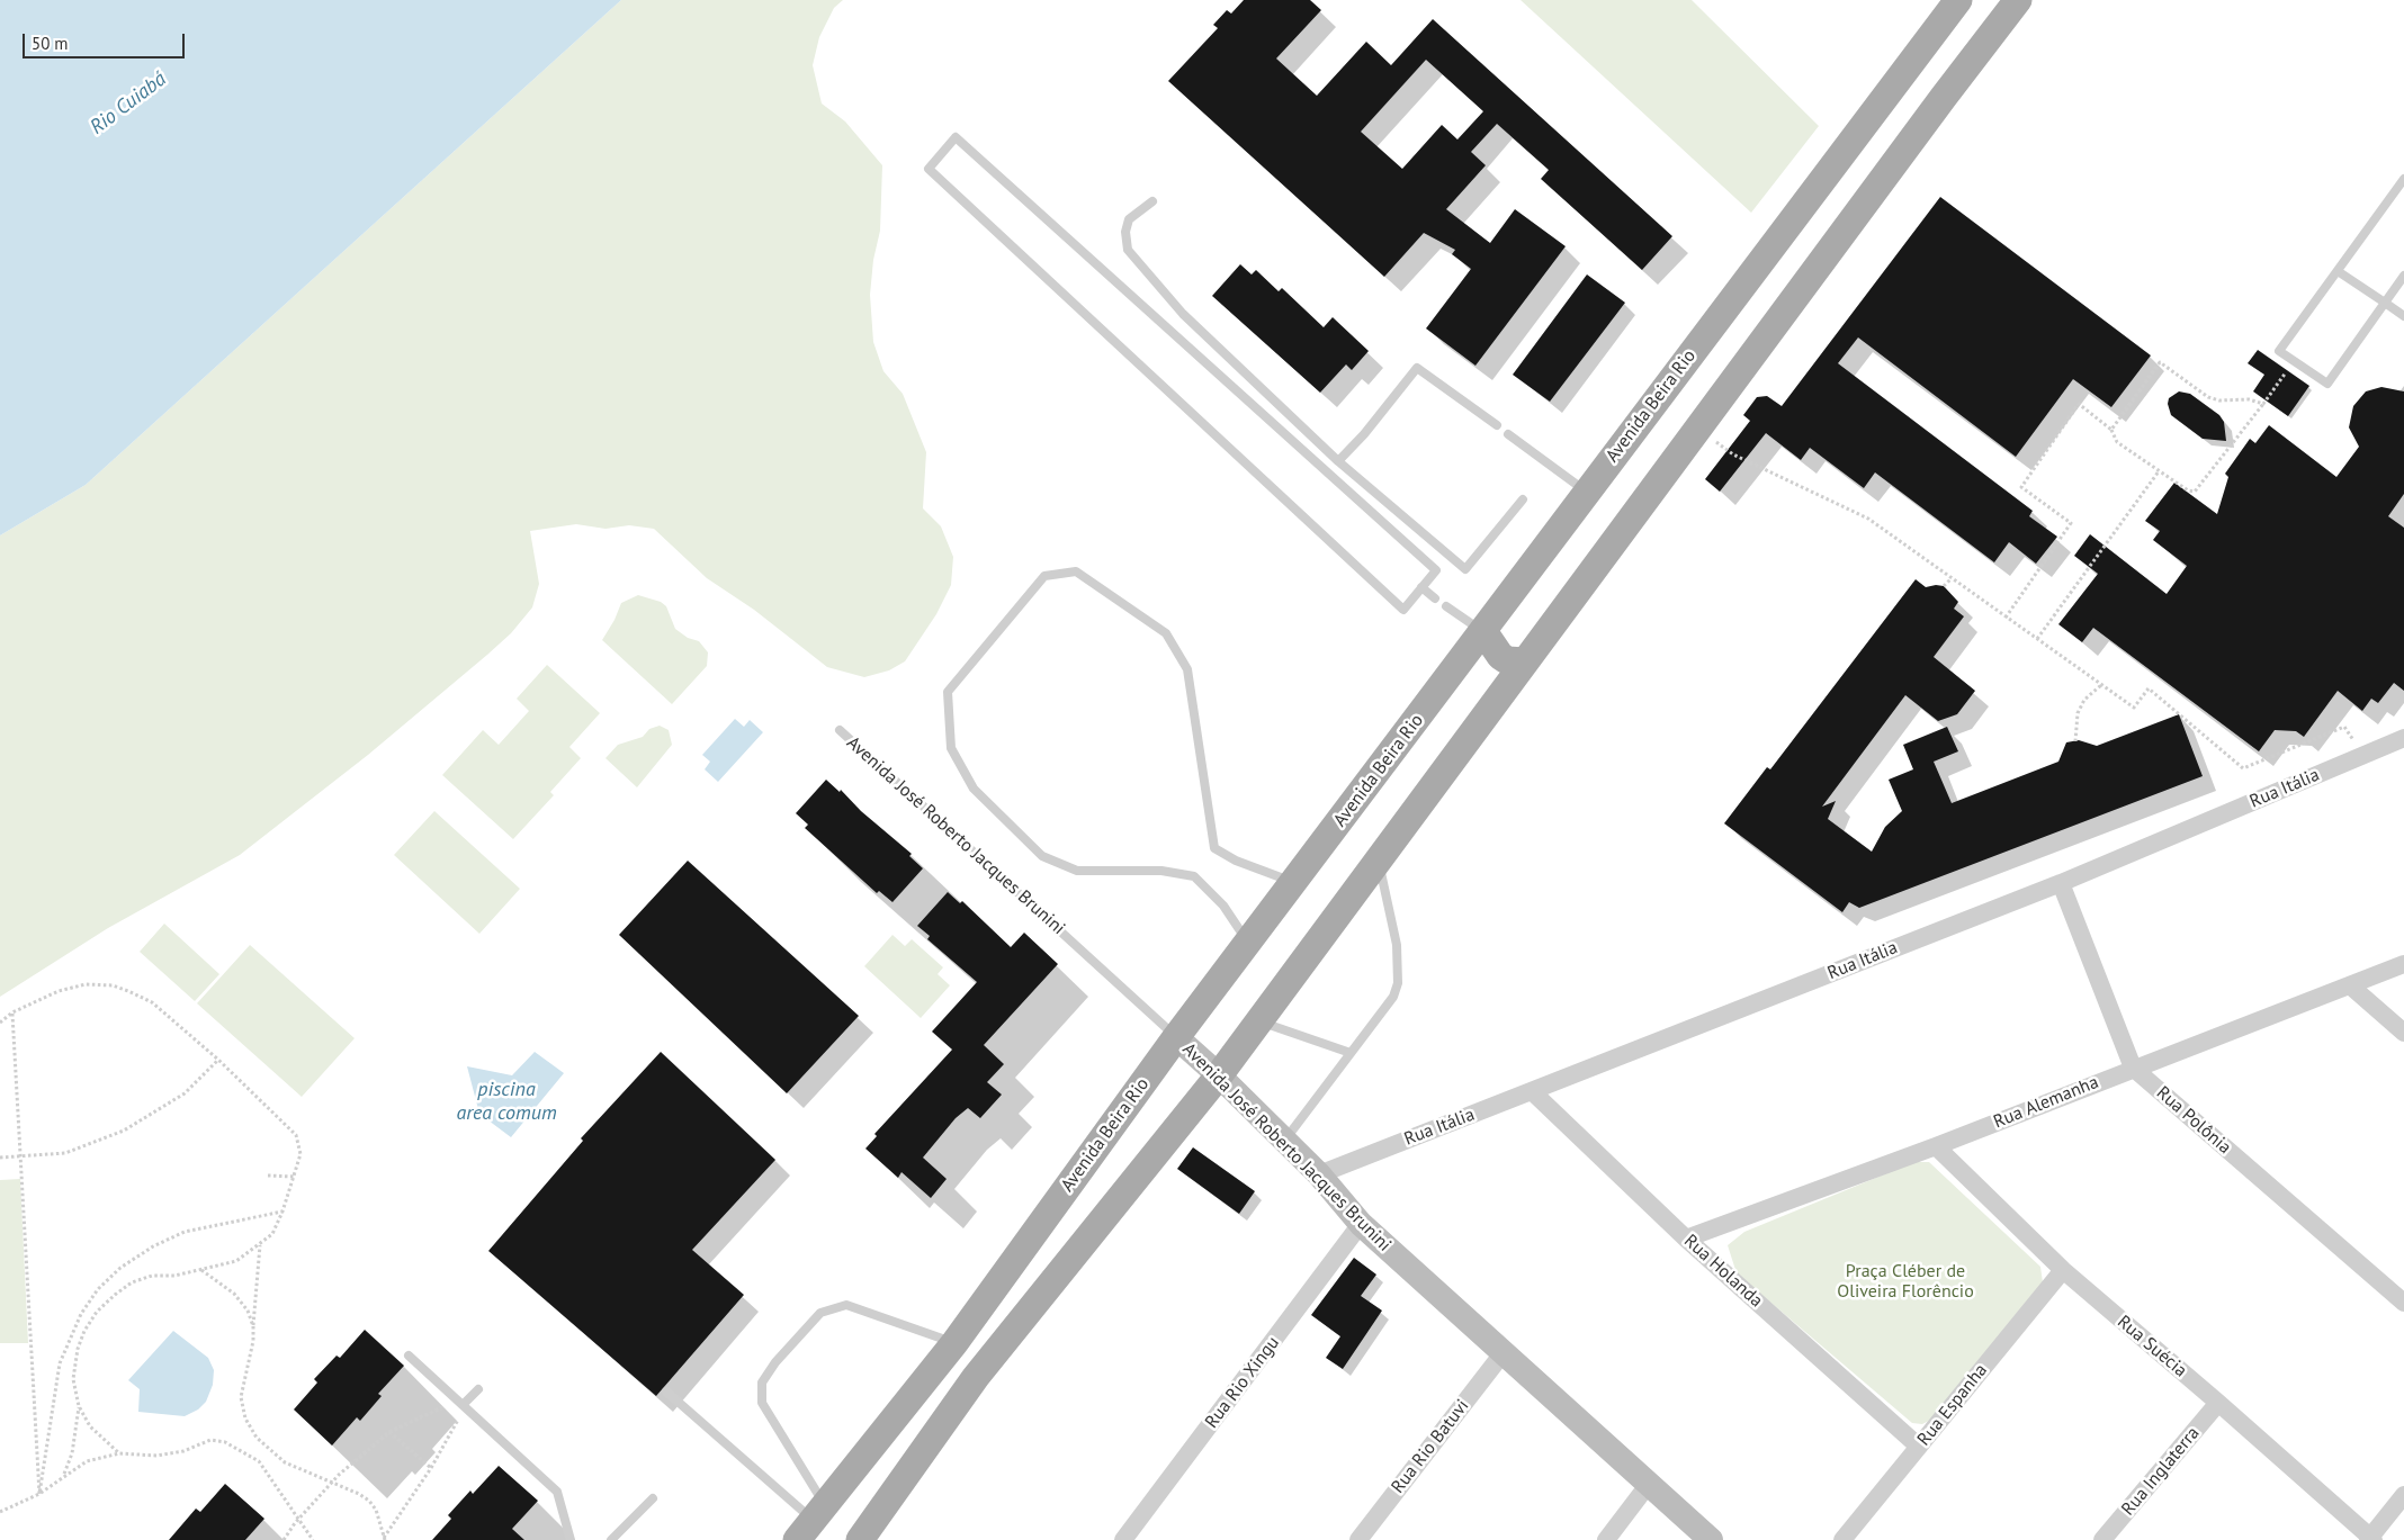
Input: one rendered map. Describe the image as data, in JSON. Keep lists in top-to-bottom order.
{
  "streets": {
    "main road": ["Avenida Beira Rio", "Avenida José Roberto Jacques Brunini"],
    "street": [
      "Rua Itália",
      "Rua Alemanha",
      "Rua Polônia",
      "Rua Holanda",
      "Rua Suécia",
      "Rua Rio Xingu",
      "Rua Espanha",
      "Rua Rio Batuvi",
      "Rua Inglaterra"
    ]
  },
  "crossings": [
    ["Avenida Beira Rio", "Avenida José Roberto Jacques Brunini"],
    ["Rua Itália", "Avenida José Roberto Jacques Brunini"],
    ["Rua Itália", "Rua Polônia"],
    ["Rua Itália", "Rua Holanda"],
    ["Avenida José Roberto Jacques Brunini", "Rua Rio Xingu"],
    ["Avenida José Roberto Jacques Brunini", "Rua Rio Batuvi"],
    ["Rua Alemanha", "Rua Polônia"],
    ["Rua Alemanha", "Rua Holanda"],
    ["Rua Alemanha", "Rua Suécia"],
    ["Rua Holanda", "Rua Espanha"],
    ["Rua Suécia", "Rua Espanha"],
    ["Rua Suécia", "Rua Inglaterra"]
  ],
  "water": ["Rio Cuiabá", "piscina area comum"],
  "parks": ["Praça Cléber de Oliveira Florêncio"],
  "scale_bar": "50 m"
}
